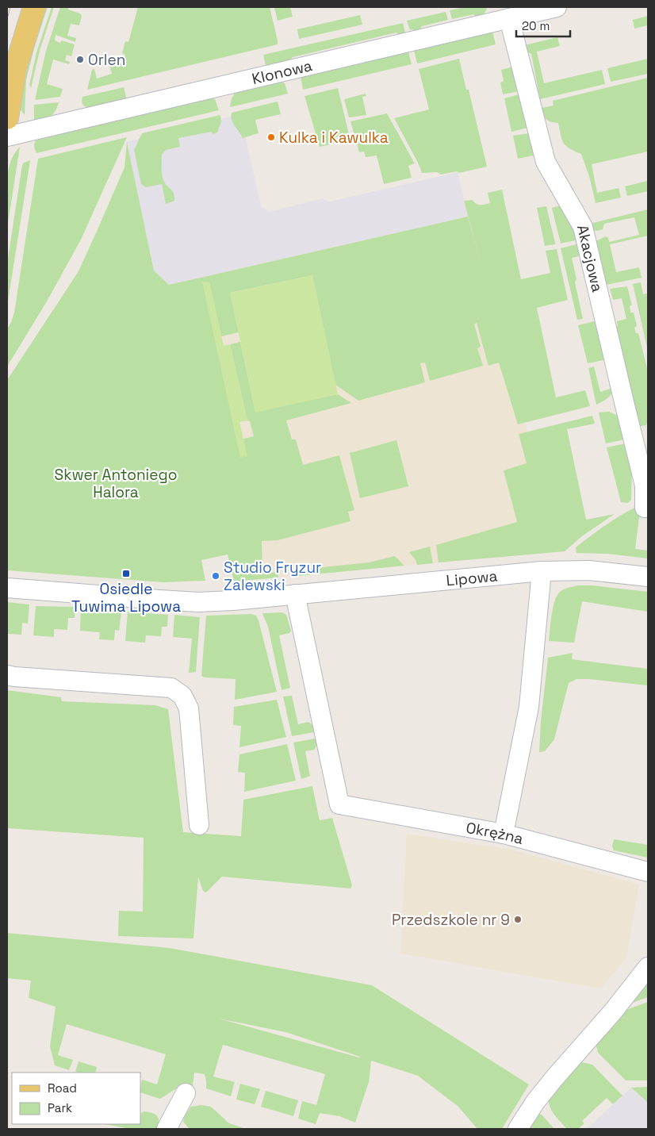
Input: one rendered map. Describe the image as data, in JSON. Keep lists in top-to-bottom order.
{
  "streets": {
    "street": [
      "Klonowa",
      "Akacjowa",
      "Lipowa",
      "Okrężna"
    ]
  },
  "crossings": [
    ["Klonowa", "Akacjowa"],
    ["Lipowa", "Okrężna"]
  ],
  "parks": ["Skwer Antoniego Halora"],
  "places": {
    "other": [
      "Orlen",
      "Kulka i Kawulka",
      "Studio Fryzur Zalewski",
      "Przedszkole nr 9"
    ],
    "transit": ["Osiedle Tuwima Lipowa"]
  },
  "legend": ["Road", "Park"],
  "scale_bar": "20 m"
}
